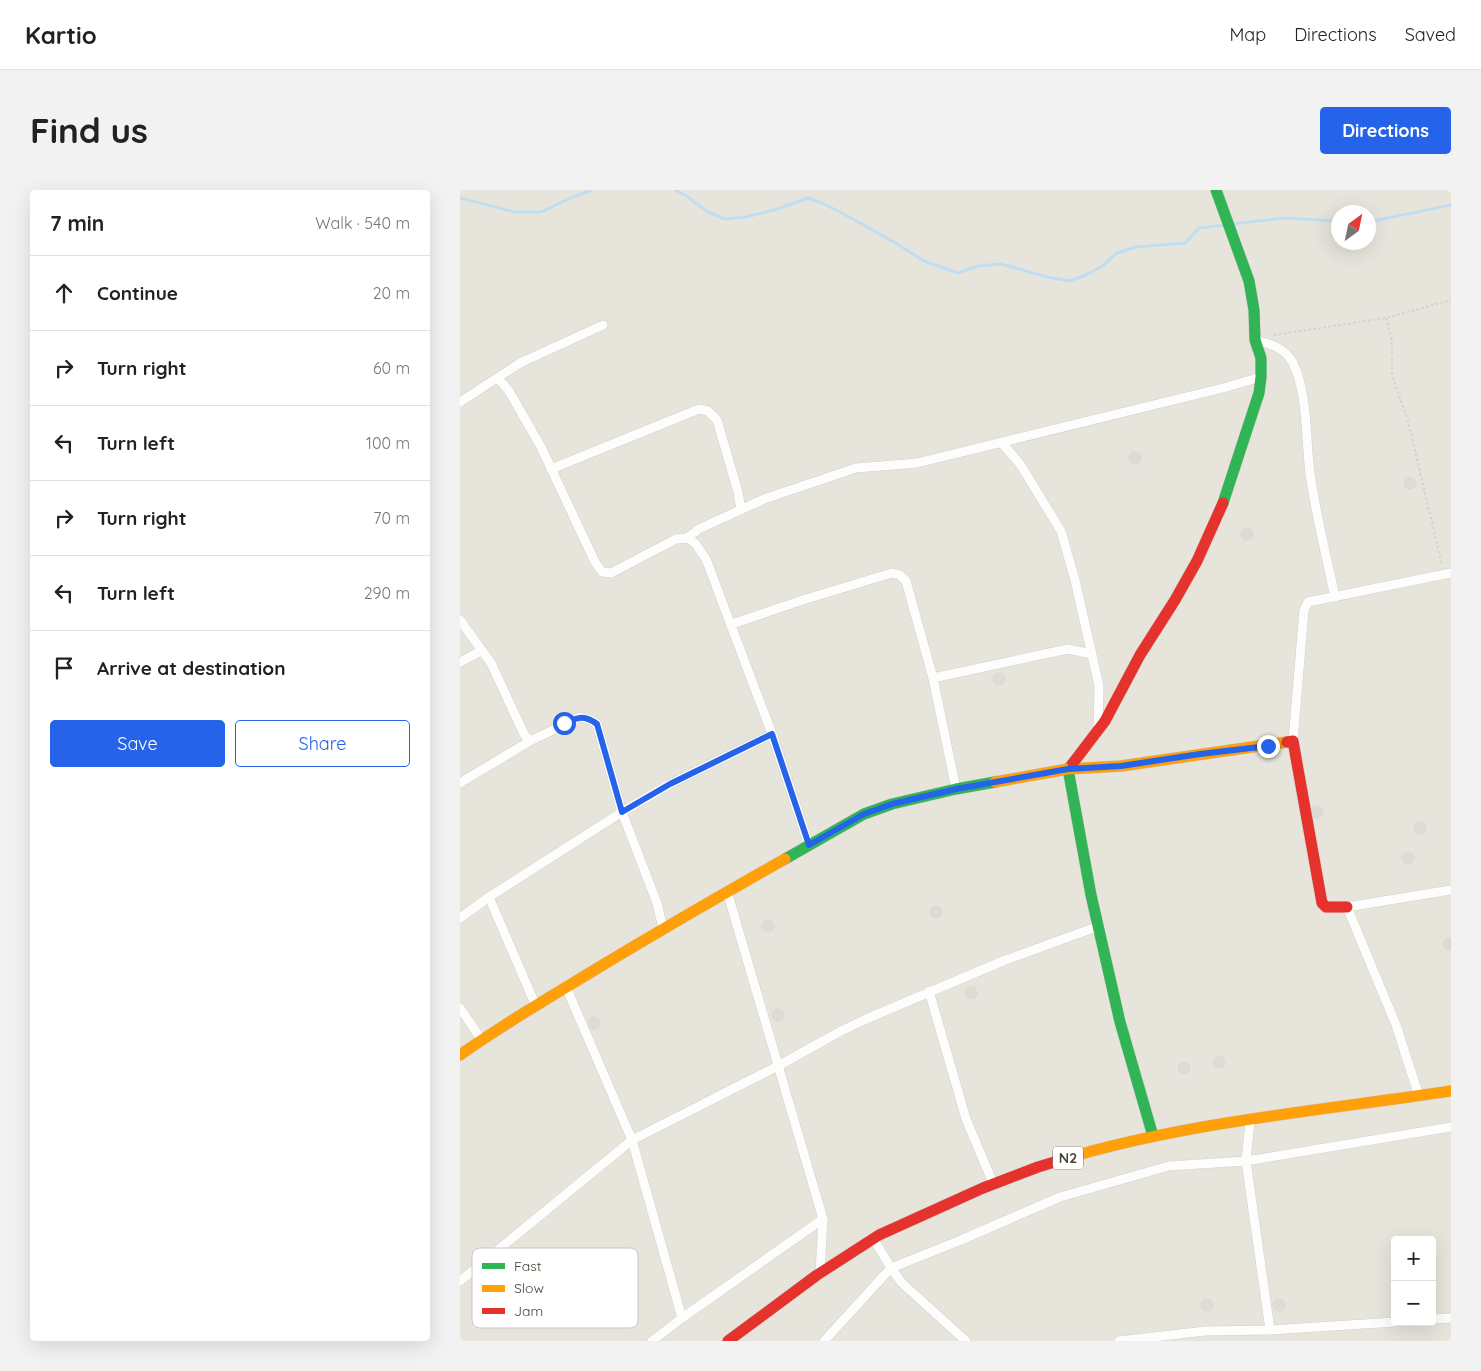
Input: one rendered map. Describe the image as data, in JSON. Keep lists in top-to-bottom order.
{
  "streets": {
    "main road": ["N2"]
  },
  "legend": ["Fast", "Slow", "Jam"],
  "north": "top right",
  "page": {
    "header": "Kartio",
    "nav": ["Map", "Directions", "Saved"],
    "buttons": [
      "Directions",
      ["Save", "Share"]
    ],
    "title": "Find us",
    "heading": ["7 min", "Walk · 540 m"],
    "list": [
      ["Continue", "20 m"],
      ["Turn right", "60 m"],
      ["Turn left", "100 m"],
      ["Turn right", "70 m"],
      ["Turn left", "290 m"],
      "Arrive at destination"
    ],
    "map_buttons": ["+", "−"]
  }
}
